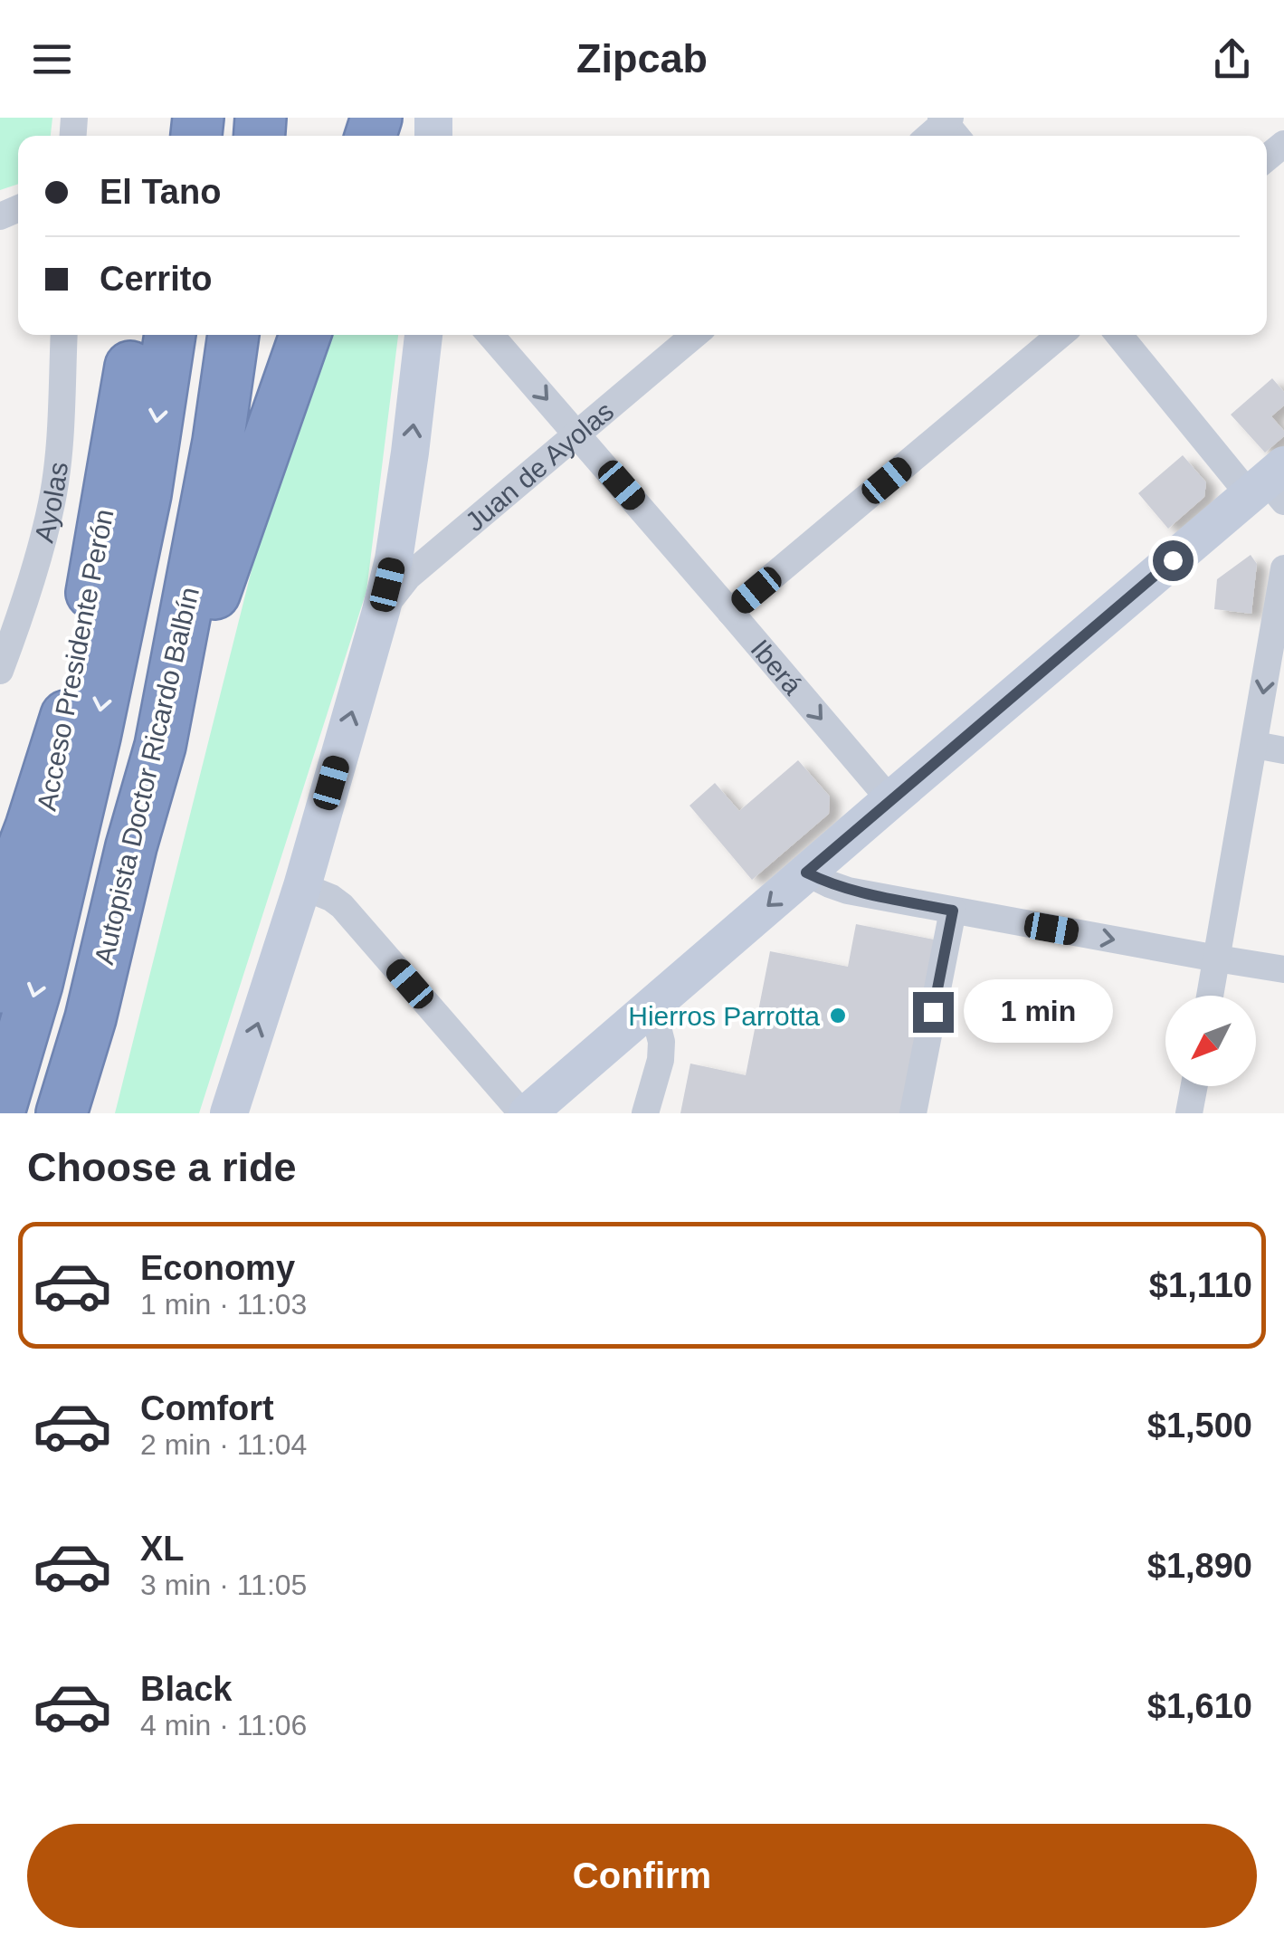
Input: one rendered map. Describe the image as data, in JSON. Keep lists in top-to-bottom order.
{
  "streets": {
    "highway": ["Acceso Presidente Perón", "Autopista Doctor Ricardo Balbín"],
    "street": ["Juan de Ayolas", "Ayolas", "Iberá"]
  },
  "crossings": [
    ["Juan de Ayolas", "Iberá"]
  ],
  "one_way": ["Iberá"],
  "places": ["Hierros Parrotta"],
  "north": "bottom left",
  "page": {
    "header": "Zipcab",
    "banner": ["El Tano", "Cerrito"],
    "bubble": "1 min",
    "heading": "Choose a ride",
    "list": [
      {
        "name": "Economy",
        "note": "1 min · 11:03",
        "value": "$1,110"
      },
      {
        "name": "Comfort",
        "note": "2 min · 11:04",
        "value": "$1,500"
      },
      {
        "name": "XL",
        "note": "3 min · 11:05",
        "value": "$1,890"
      },
      {
        "name": "Black",
        "note": "4 min · 11:06",
        "value": "$1,610"
      }
    ],
    "buttons": "Confirm"
  }
}
